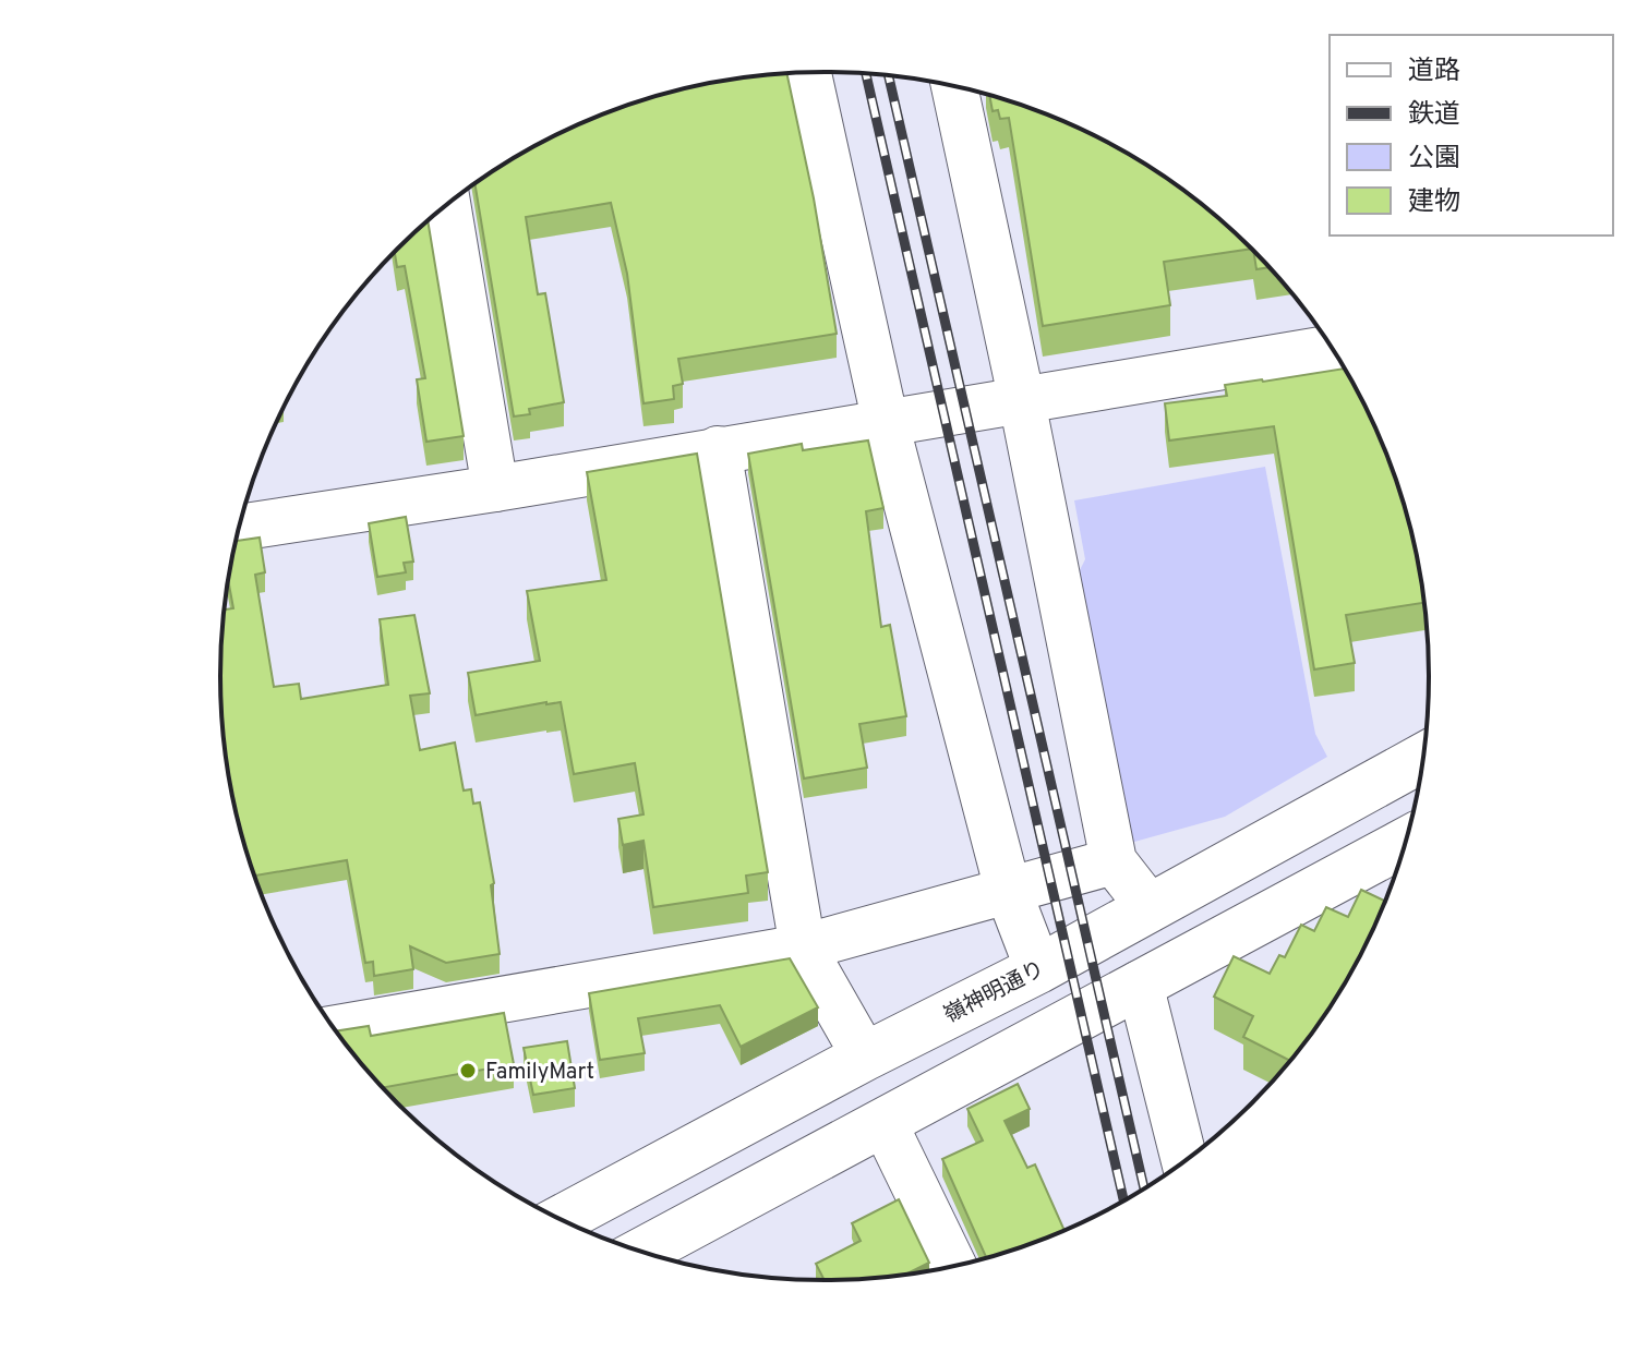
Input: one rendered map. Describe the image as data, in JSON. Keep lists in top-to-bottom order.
{
  "streets": {
    "main road": ["嶺神明通り"]
  },
  "places": ["FamilyMart"],
  "legend": [
    "道路",
    "鉄道",
    "公園",
    "建物"
  ]
}
